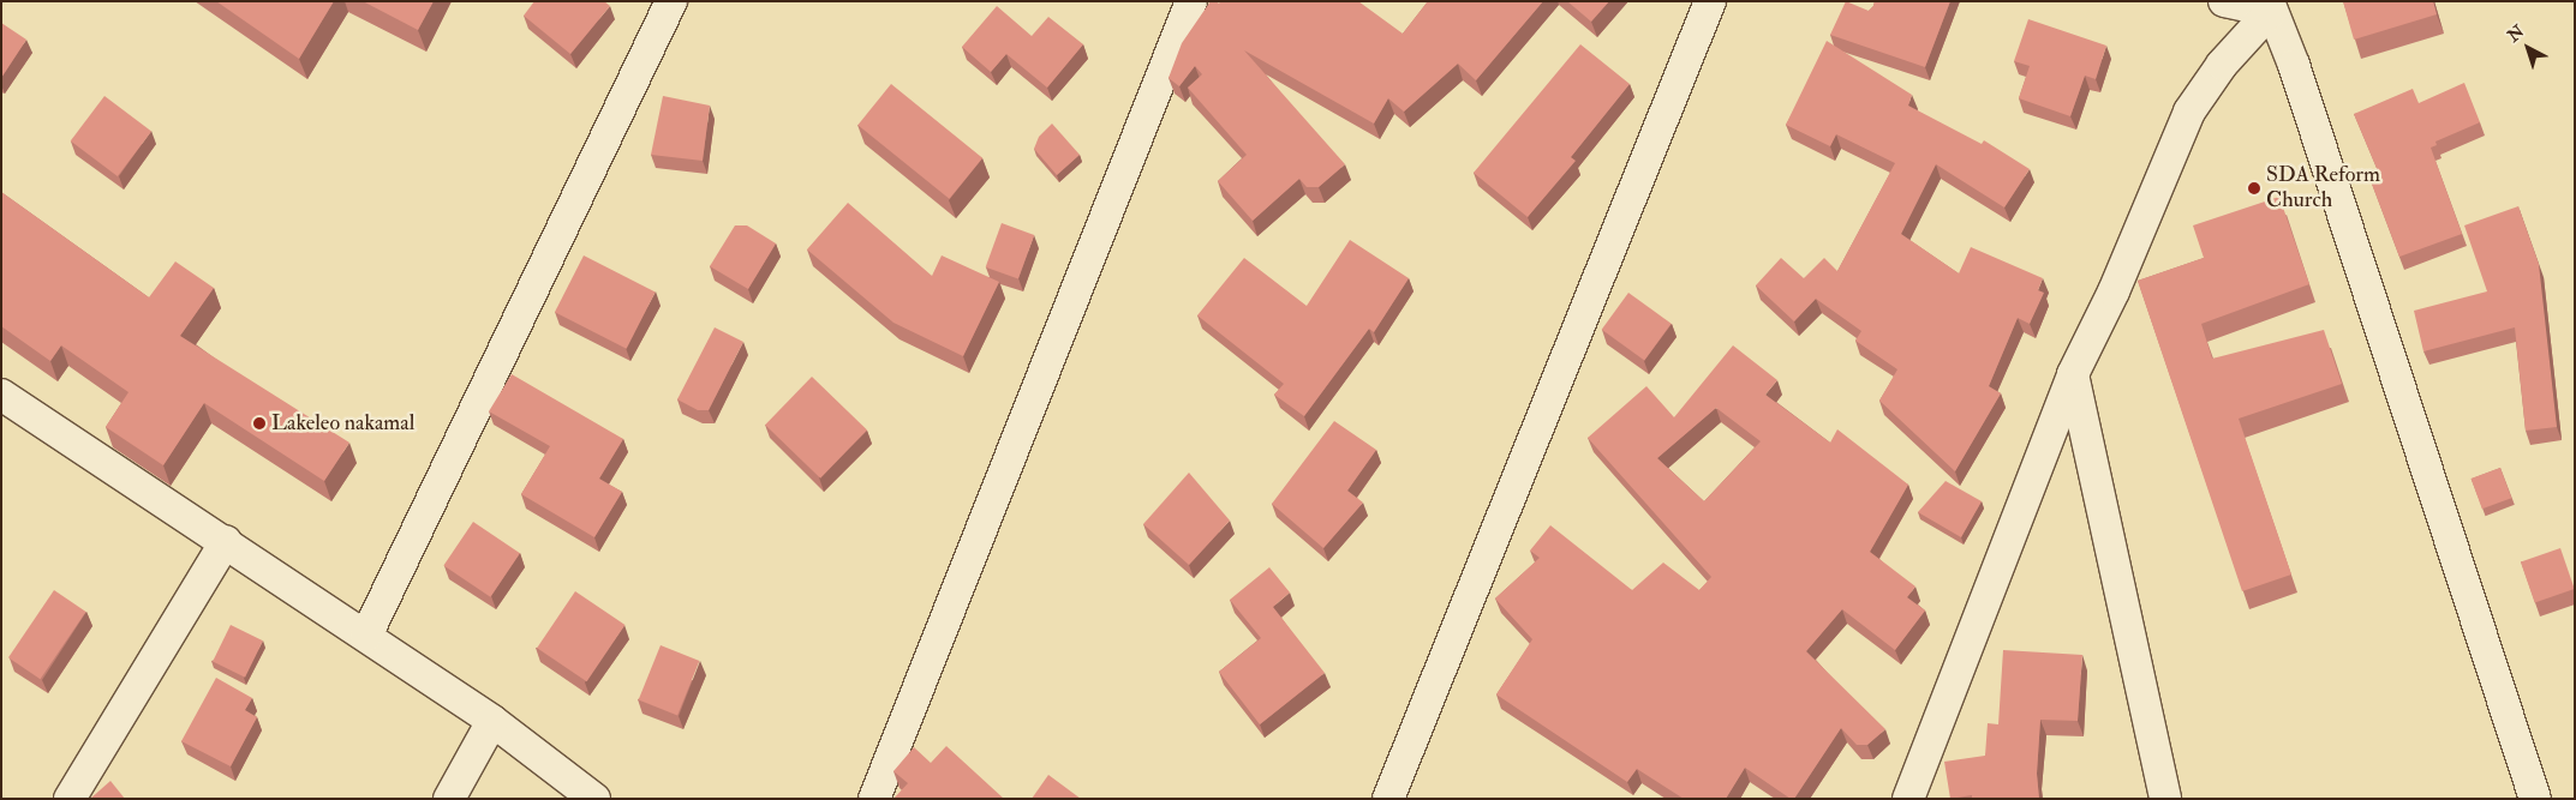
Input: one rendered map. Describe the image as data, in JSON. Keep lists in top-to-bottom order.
{
  "places": ["SDA Reform Church", "Lakeleo nakamal"],
  "north": "top left"
}
